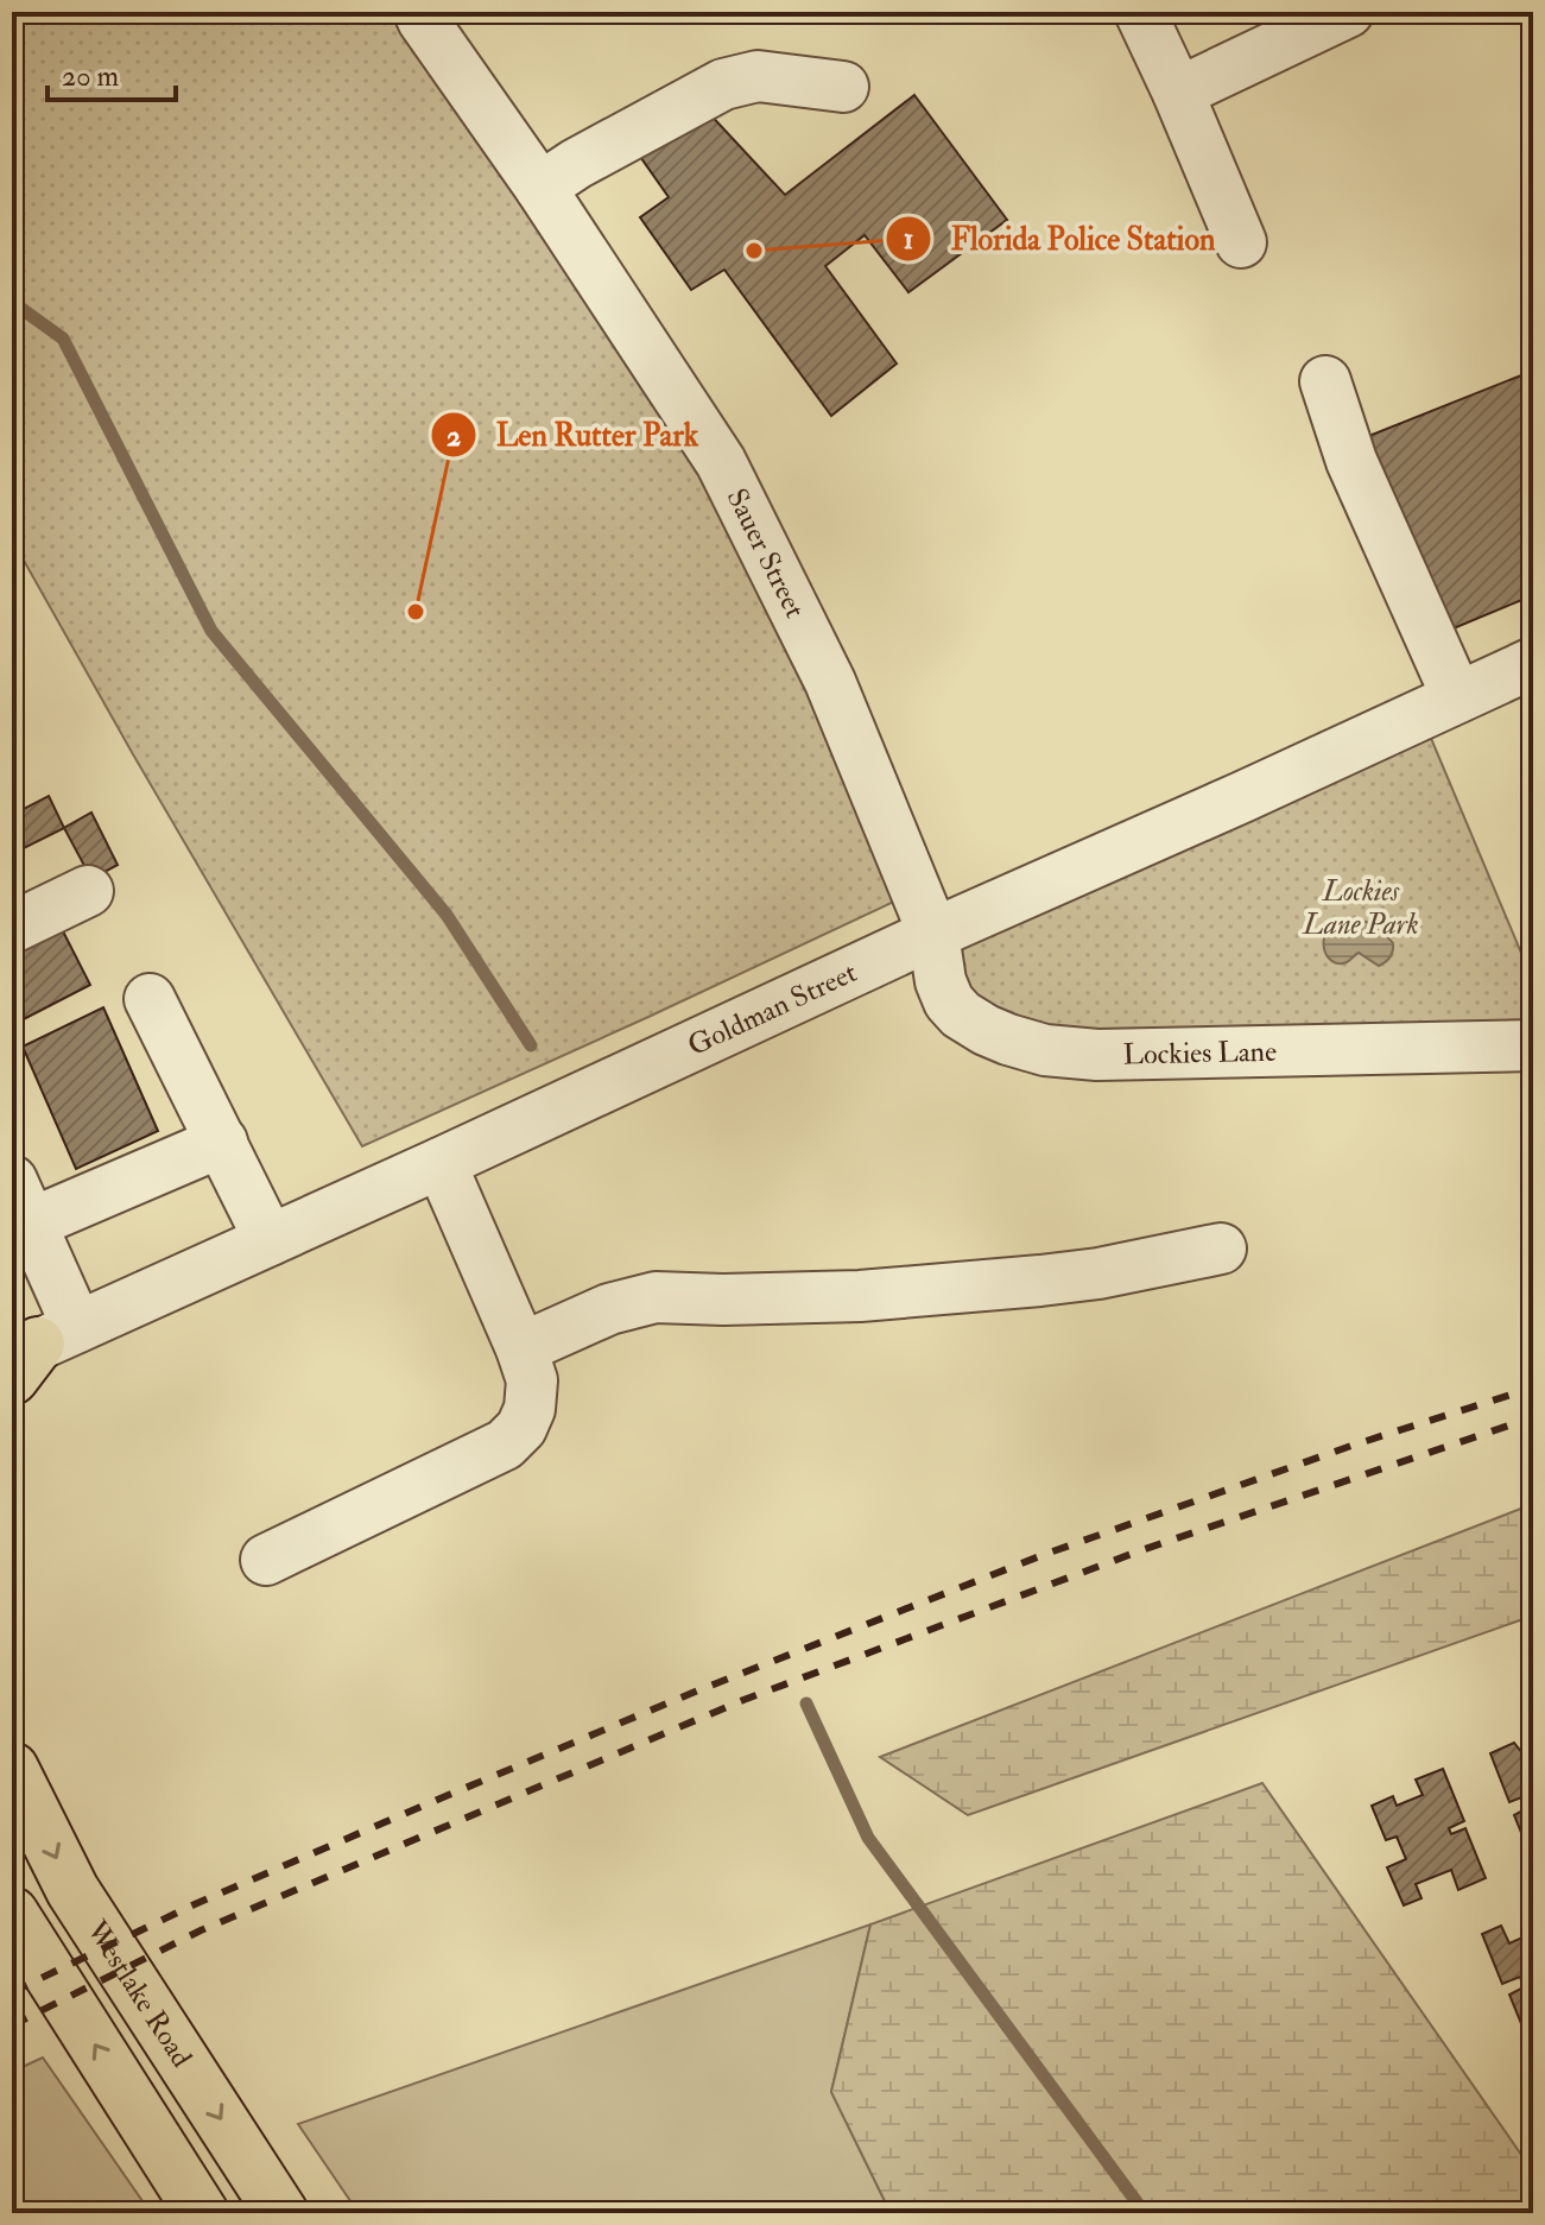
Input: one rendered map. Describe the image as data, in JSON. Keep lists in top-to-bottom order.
{
  "streets": {
    "main road": ["Westlake Road"],
    "street": ["Sauer Street", "Goldman Street", "Lockies Lane"]
  },
  "crossings": [
    ["Sauer Street", "Goldman Street"],
    ["Sauer Street", "Lockies Lane"],
    ["Goldman Street", "Lockies Lane"]
  ],
  "parks": ["Lockies Lane Park"],
  "places": ["Florida Police Station", "Len Rutter Park"],
  "scale_bar": "20 m"
}
